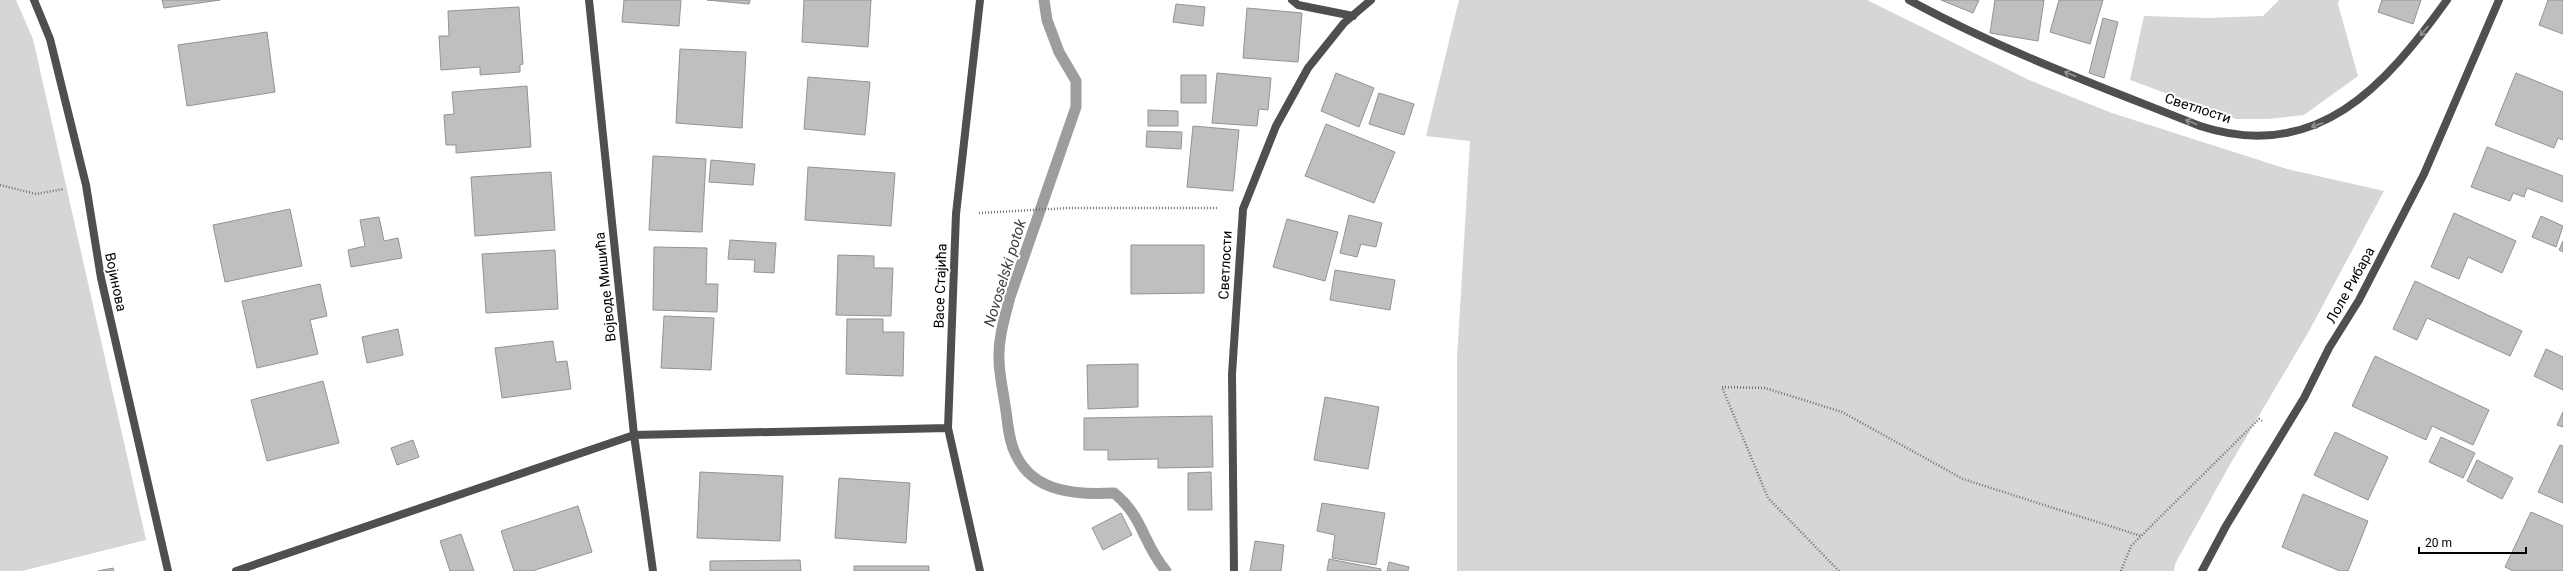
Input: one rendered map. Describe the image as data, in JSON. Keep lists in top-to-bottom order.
{
  "streets": {
    "street": [
      "Светлости",
      "Војинова",
      "Лоле Рибара",
      "Васе Стајића",
      "Војводе Мишића"
    ]
  },
  "one_way": ["Светлости"],
  "water": ["Novoselski potok"],
  "scale_bar": "20 m"
}
